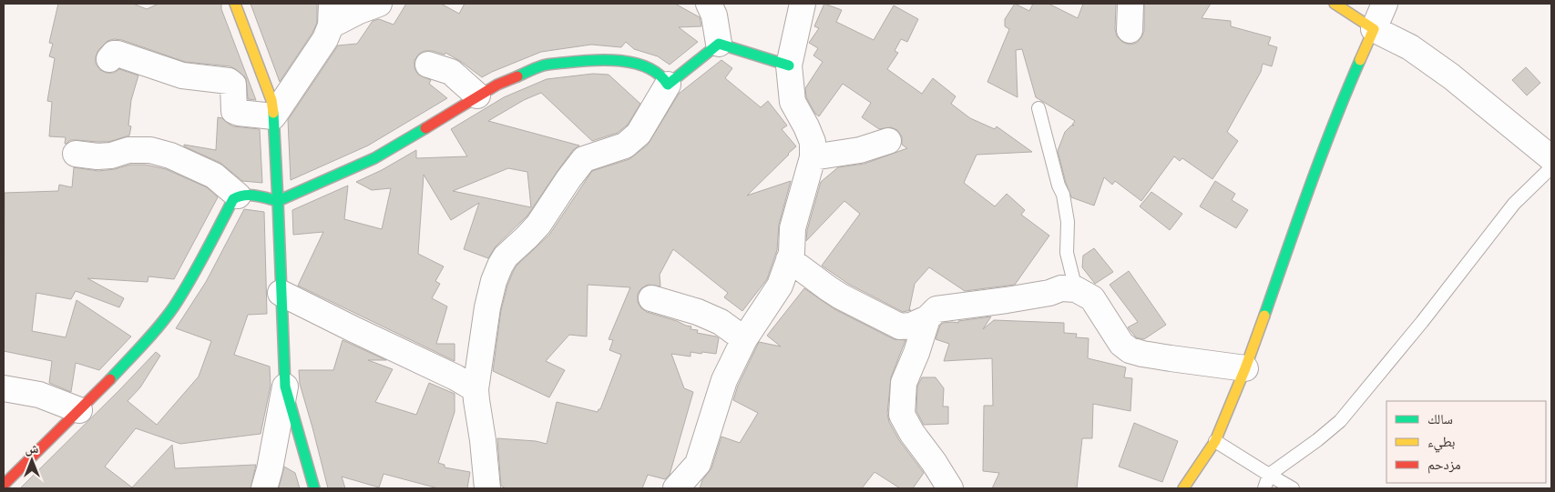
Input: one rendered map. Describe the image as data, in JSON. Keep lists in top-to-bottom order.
{
  "legend": ["سالك", "بطيء", "مزدحم"],
  "north": "top"
}
